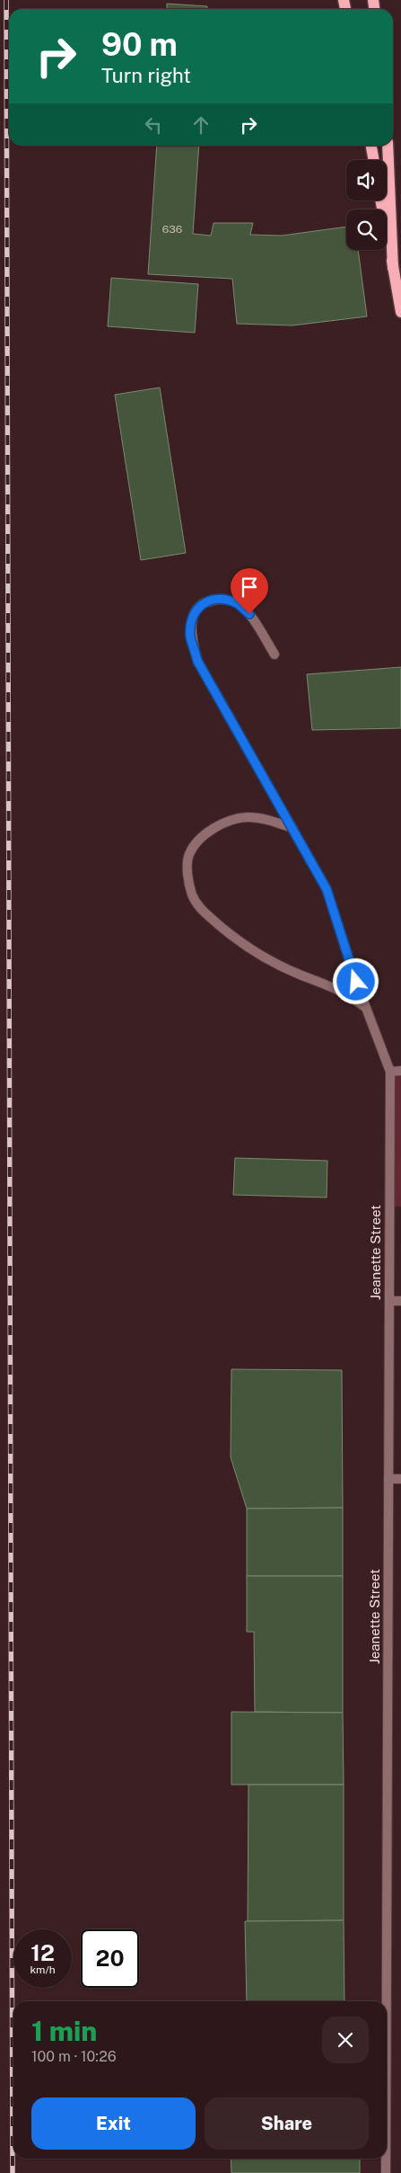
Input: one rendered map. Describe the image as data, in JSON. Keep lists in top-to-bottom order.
{
  "streets": {
    "street": ["Jeanette Street"]
  },
  "house_numbers": ["636"],
  "page": {
    "turn": ["90 m", "Turn right"],
    "speed": "12 km/h",
    "limit": "20",
    "heading": ["1 min", "100 m · 10:26"],
    "buttons": ["Exit", "Share"]
  }
}
